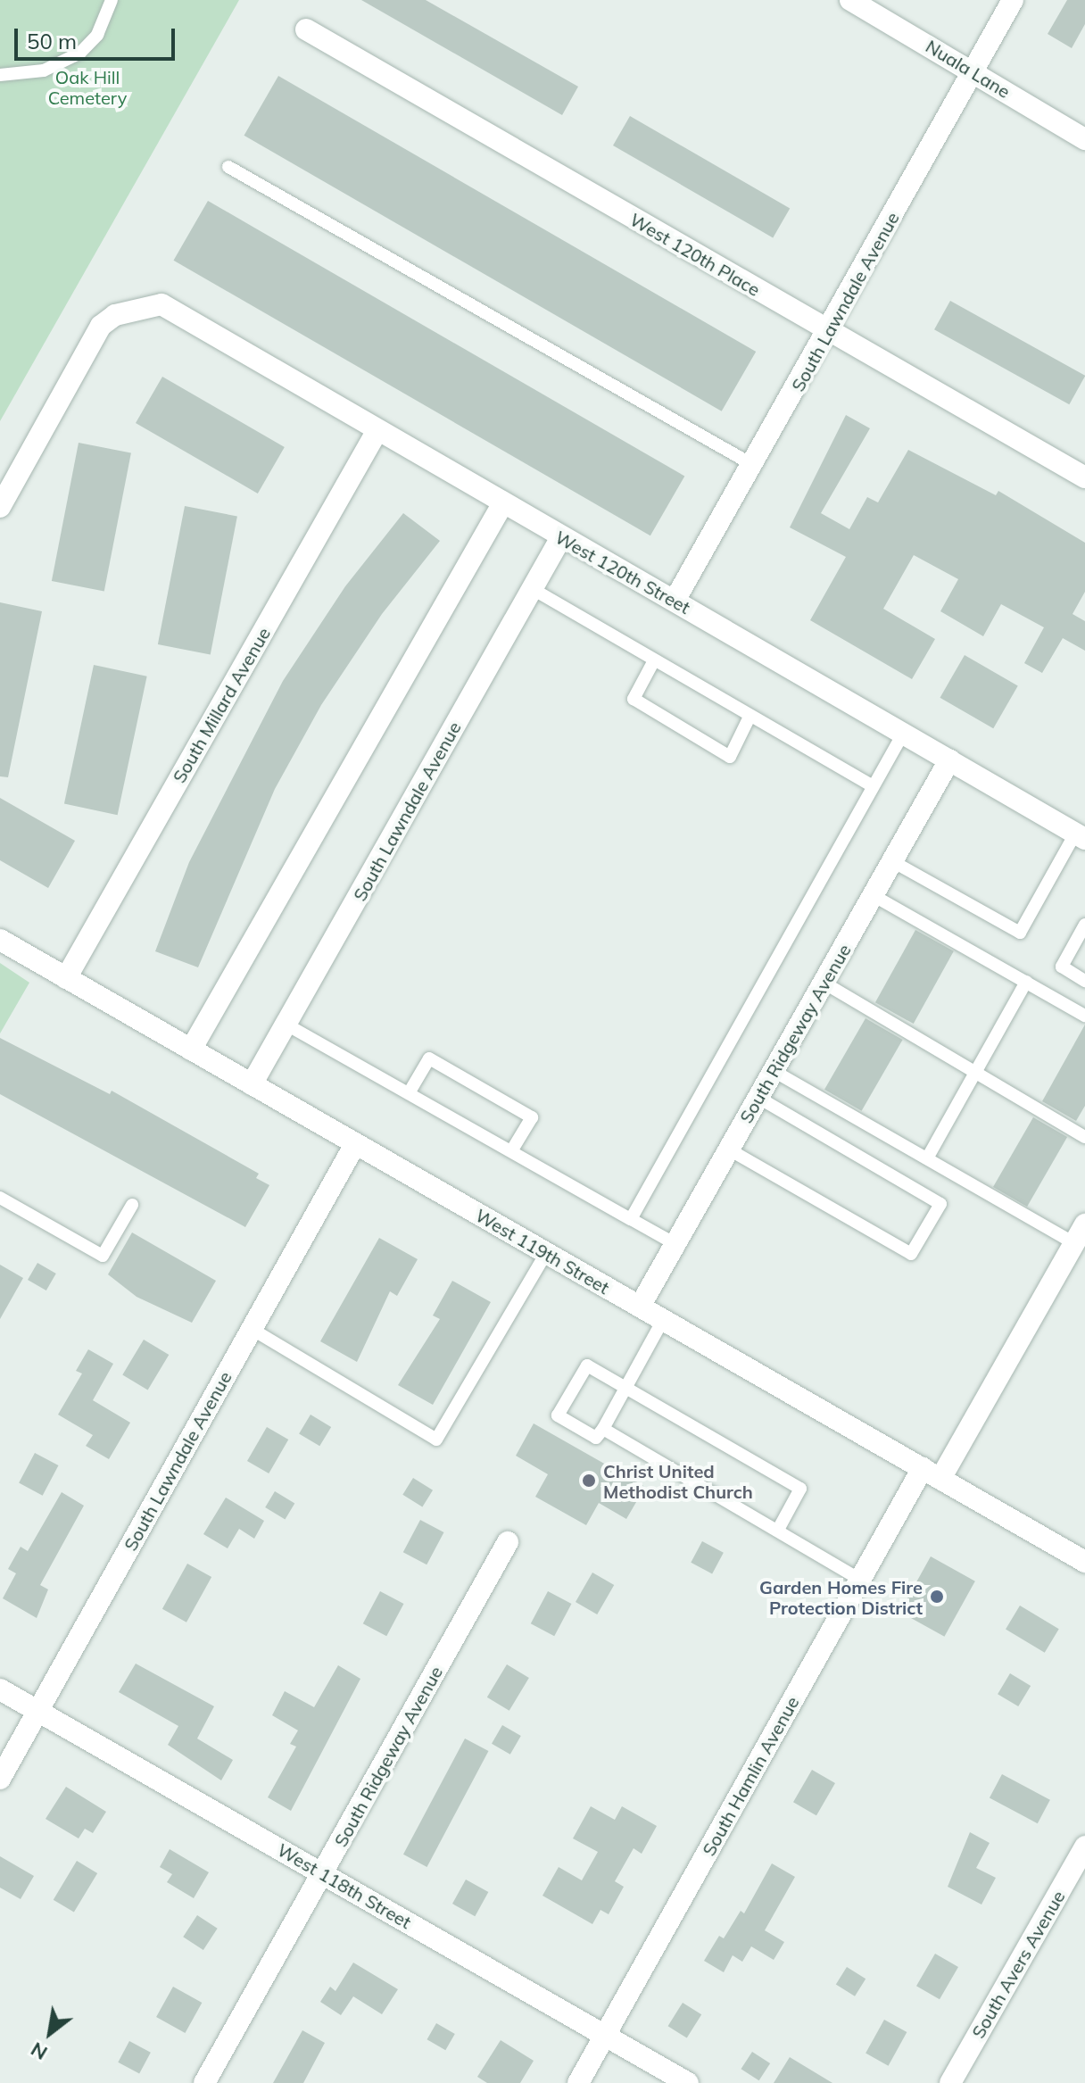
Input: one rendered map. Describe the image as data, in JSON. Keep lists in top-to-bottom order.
{
  "streets": {
    "street": [
      "Nuala Lane",
      "West 120th Place",
      "South Lawndale Avenue",
      "West 120th Street",
      "South Millard Avenue",
      "South Ridgeway Avenue",
      "West 119th Street",
      "South Hamlin Avenue",
      "West 118th Street",
      "South Avers Avenue"
    ]
  },
  "crossings": [
    ["Nuala Lane", "South Lawndale Avenue"],
    ["West 120th Place", "South Lawndale Avenue"],
    ["South Lawndale Avenue", "West 120th Street"],
    ["South Lawndale Avenue", "West 119th Street"],
    ["South Lawndale Avenue", "West 118th Street"],
    ["West 120th Street", "South Millard Avenue"],
    ["West 120th Street", "South Ridgeway Avenue"],
    ["South Millard Avenue", "West 119th Street"],
    ["South Ridgeway Avenue", "West 119th Street"],
    ["South Ridgeway Avenue", "West 118th Street"],
    ["West 119th Street", "South Hamlin Avenue"],
    ["South Hamlin Avenue", "West 118th Street"]
  ],
  "parks": ["Oak Hill Cemetery"],
  "places": ["Christ United Methodist Church", "Garden Homes Fire Protection District"],
  "scale_bar": "50 m",
  "north": "bottom left"
}
